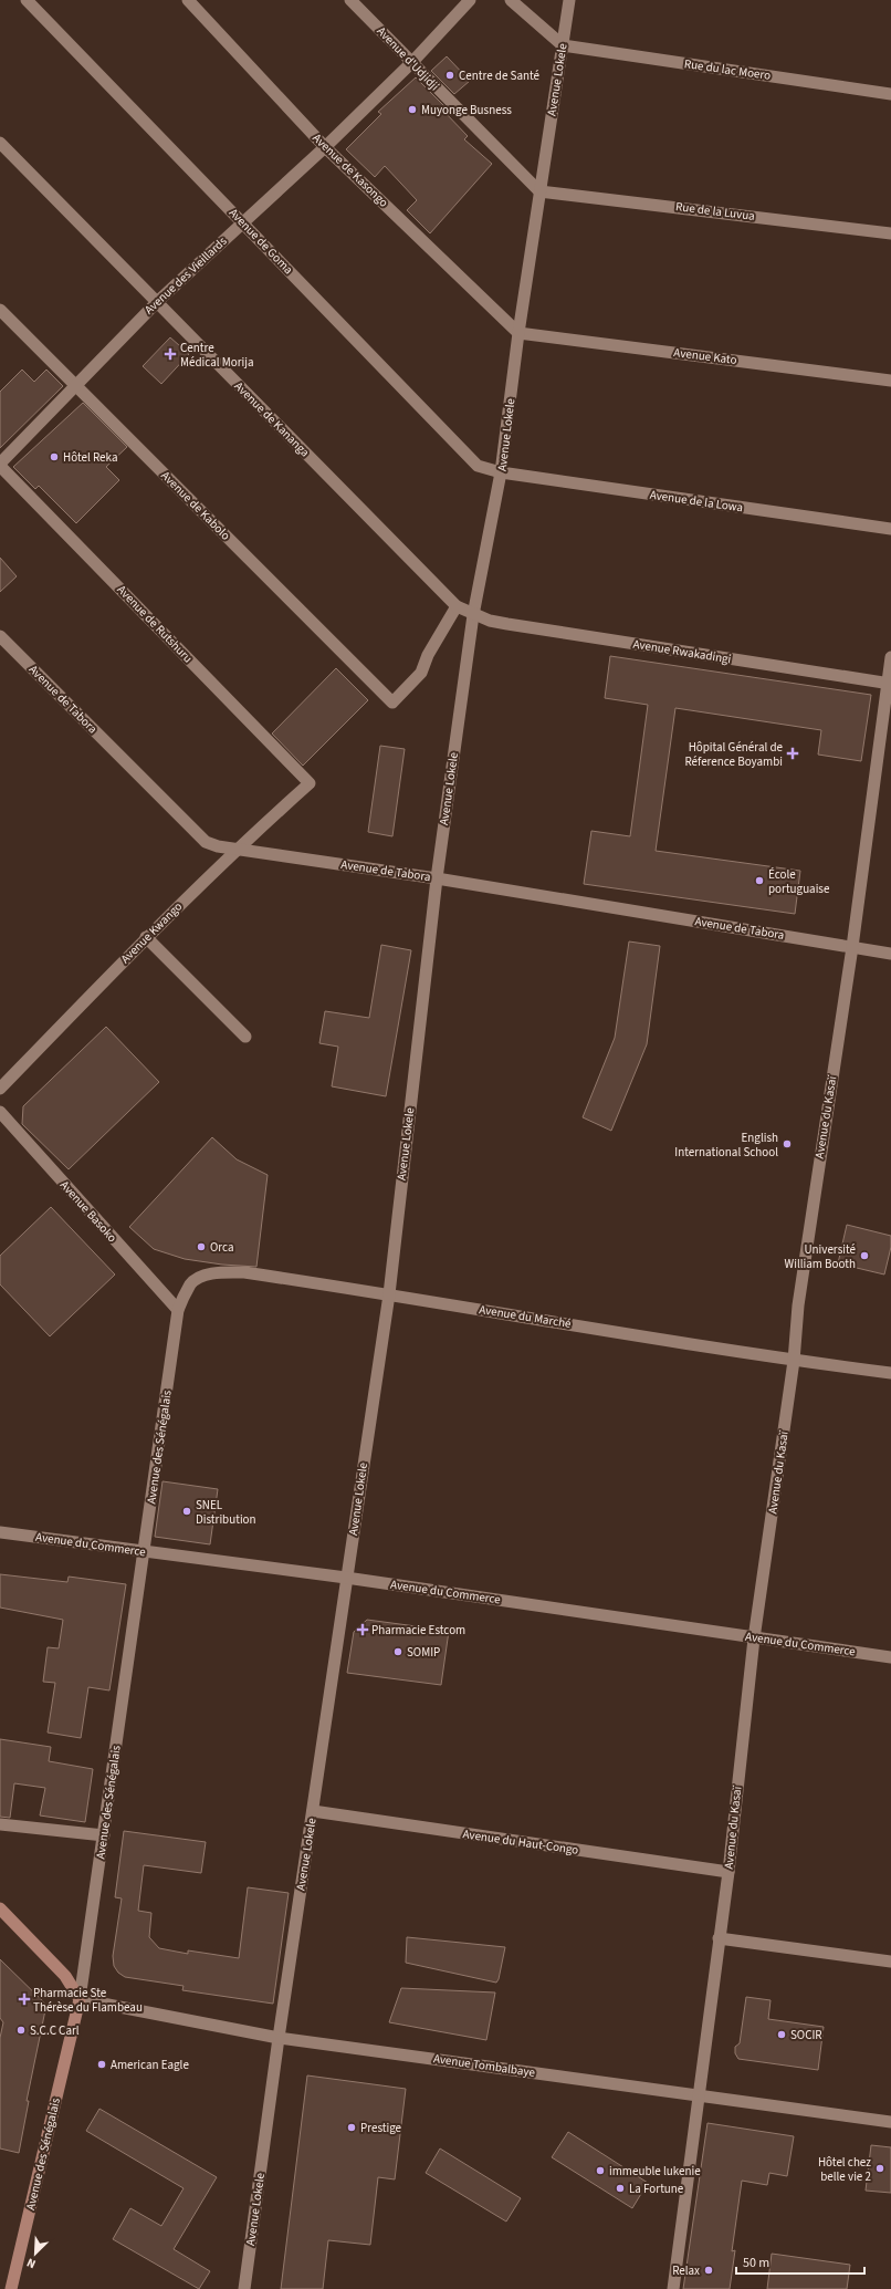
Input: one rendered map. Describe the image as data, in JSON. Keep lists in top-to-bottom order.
{
  "streets": {
    "main road": ["Avenue des Sénégalais"],
    "street": [
      "Avenue d'Udjidji",
      "Rue du lac Moero",
      "Avenue Lokele",
      "Avenue de Kasongo",
      "Rue de la Luvua",
      "Avenue de Goma",
      "Avenue des Vieillards",
      "Avenue Kato",
      "Avenue de Kananga",
      "Avenue de la Lowa",
      "Avenue de Kabolo",
      "Avenue de Rutshuru",
      "Avenue Rwakadingi",
      "Avenue de Tabora",
      "Avenue Kwango",
      "Avenue du Kasaï",
      "Avenue Basoko",
      "Avenue du Marché",
      "Avenue du Commerce",
      "Avenue du Haut-Congo",
      "Avenue Tombalbaye"
    ]
  },
  "crossings": [
    ["Avenue d'Udjidji", "Avenue Lokele"],
    ["Avenue d'Udjidji", "Rue de la Luvua"],
    ["Avenue d'Udjidji", "Avenue des Vieillards"],
    ["Rue du lac Moero", "Avenue Lokele"],
    ["Avenue Lokele", "Avenue de Kasongo"],
    ["Avenue Lokele", "Rue de la Luvua"],
    ["Avenue Lokele", "Avenue de Goma"],
    ["Avenue Lokele", "Avenue Kato"],
    ["Avenue Lokele", "Avenue de Kananga"],
    ["Avenue Lokele", "Avenue de la Lowa"],
    ["Avenue Lokele", "Avenue Rwakadingi"],
    ["Avenue Lokele", "Avenue de Tabora"],
    ["Avenue Lokele", "Avenue du Marché"],
    ["Avenue Lokele", "Avenue du Commerce"],
    ["Avenue Lokele", "Avenue du Haut-Congo"],
    ["Avenue Lokele", "Avenue Tombalbaye"],
    ["Avenue de Kasongo", "Avenue des Vieillards"],
    ["Avenue de Kasongo", "Avenue Kato"],
    ["Avenue de Goma", "Avenue des Vieillards"],
    ["Avenue de Goma", "Avenue de la Lowa"],
    ["Avenue des Vieillards", "Avenue de Kananga"],
    ["Avenue des Vieillards", "Avenue de Kabolo"],
    ["Avenue des Vieillards", "Avenue de Rutshuru"],
    ["Avenue de Kananga", "Avenue de Kabolo"],
    ["Avenue de Kananga", "Avenue Rwakadingi"],
    ["Avenue de Rutshuru", "Avenue Kwango"],
    ["Avenue Rwakadingi", "Avenue du Kasaï"],
    ["Avenue de Tabora", "Avenue Kwango"],
    ["Avenue de Tabora", "Avenue du Kasaï"],
    ["Avenue du Kasaï", "Avenue du Marché"],
    ["Avenue du Kasaï", "Avenue du Commerce"],
    ["Avenue du Kasaï", "Avenue du Haut-Congo"],
    ["Avenue du Kasaï", "Avenue Tombalbaye"],
    ["Avenue Basoko", "Avenue du Marché"],
    ["Avenue Basoko", "Avenue des Sénégalais"],
    ["Avenue du Marché", "Avenue des Sénégalais"],
    ["Avenue des Sénégalais", "Avenue du Commerce"],
    ["Avenue des Sénégalais", "Avenue Tombalbaye"]
  ],
  "places": {
    "other": [
      "Centre de Santé",
      "Muyonge Busness",
      "Hôtel Reka",
      "École portuguaise",
      "English International School",
      "Orca",
      "Université William Booth",
      "SNEL Distribution",
      "SOMIP",
      "S.C.C Carl",
      "SOCIR",
      "American Eagle",
      "Prestige",
      "Hôtel chez belle vie 2",
      "immeuble lukenie",
      "La Fortune",
      "Relax"
    ],
    "health": [
      "Centre Médical Morija",
      "Hôpital Général de Réference Boyambi",
      "Pharmacie Estcom",
      "Pharmacie Ste Thérèse du Flambeau"
    ]
  },
  "scale_bar": "50 m",
  "north": "bottom left"
}
